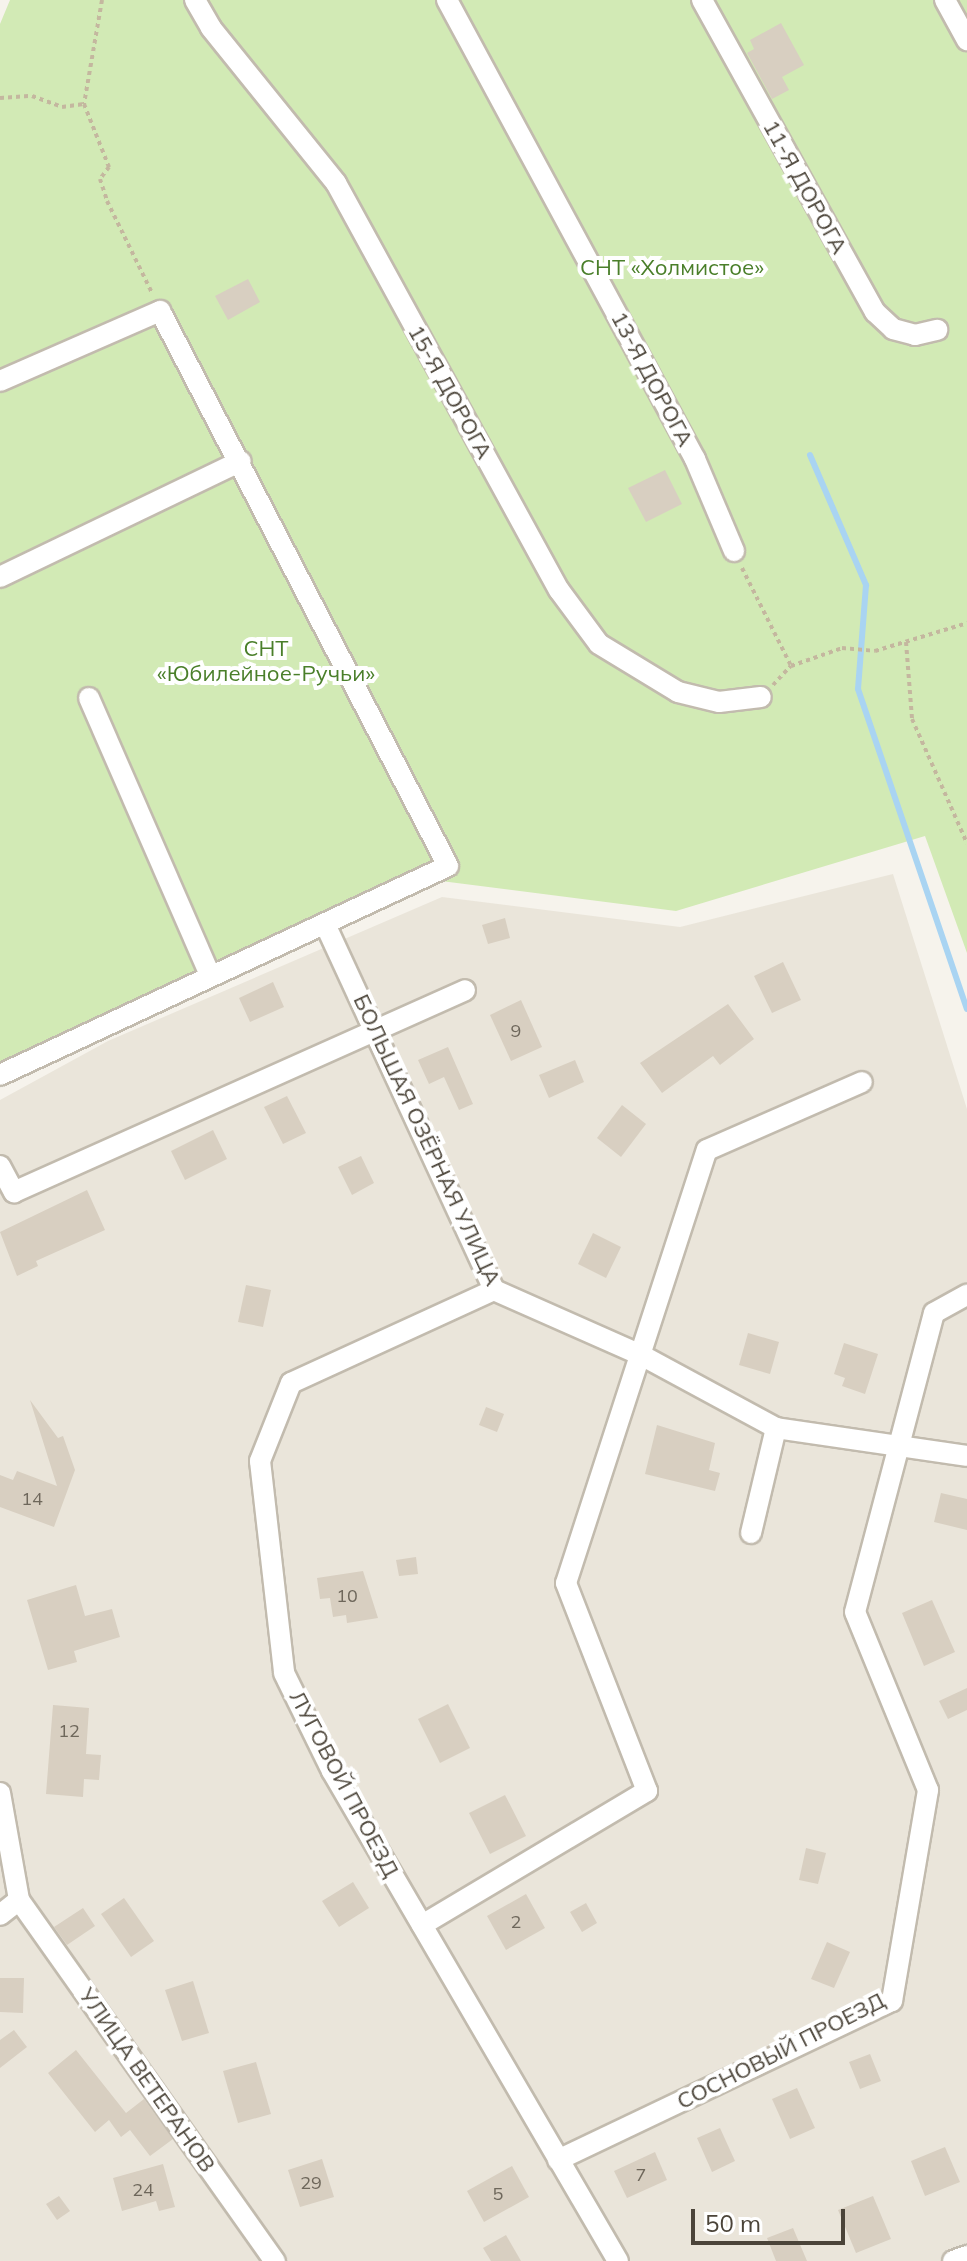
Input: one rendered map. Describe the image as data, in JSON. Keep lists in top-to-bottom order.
{
  "streets": {
    "street": [
      "11-Я ДОРОГА",
      "13-Я ДОРОГА",
      "15-Я ДОРОГА",
      "БОЛЬШАЯ ОЗЁРНАЯ УЛИЦА",
      "ЛУГОВОЙ ПРОЕЗД",
      "СОСНОВЫЙ ПРОЕЗД",
      "УЛИЦА ВЕТЕРАНОВ"
    ]
  },
  "crossings": [
    ["БОЛЬШАЯ ОЗЁРНАЯ УЛИЦА", "ЛУГОВОЙ ПРОЕЗД"],
    ["БОЛЬШАЯ ОЗЁРНАЯ УЛИЦА", "СОСНОВЫЙ ПРОЕЗД"],
    ["ЛУГОВОЙ ПРОЕЗД", "СОСНОВЫЙ ПРОЕЗД"]
  ],
  "parks": ["СНТ «Холмистое»", "СНТ «Юбилейное-Ручьи»"],
  "house_numbers": [
    "9",
    "14",
    "10",
    "12",
    "2",
    "7",
    "29",
    "24",
    "5"
  ],
  "scale_bar": "50 m"
}
